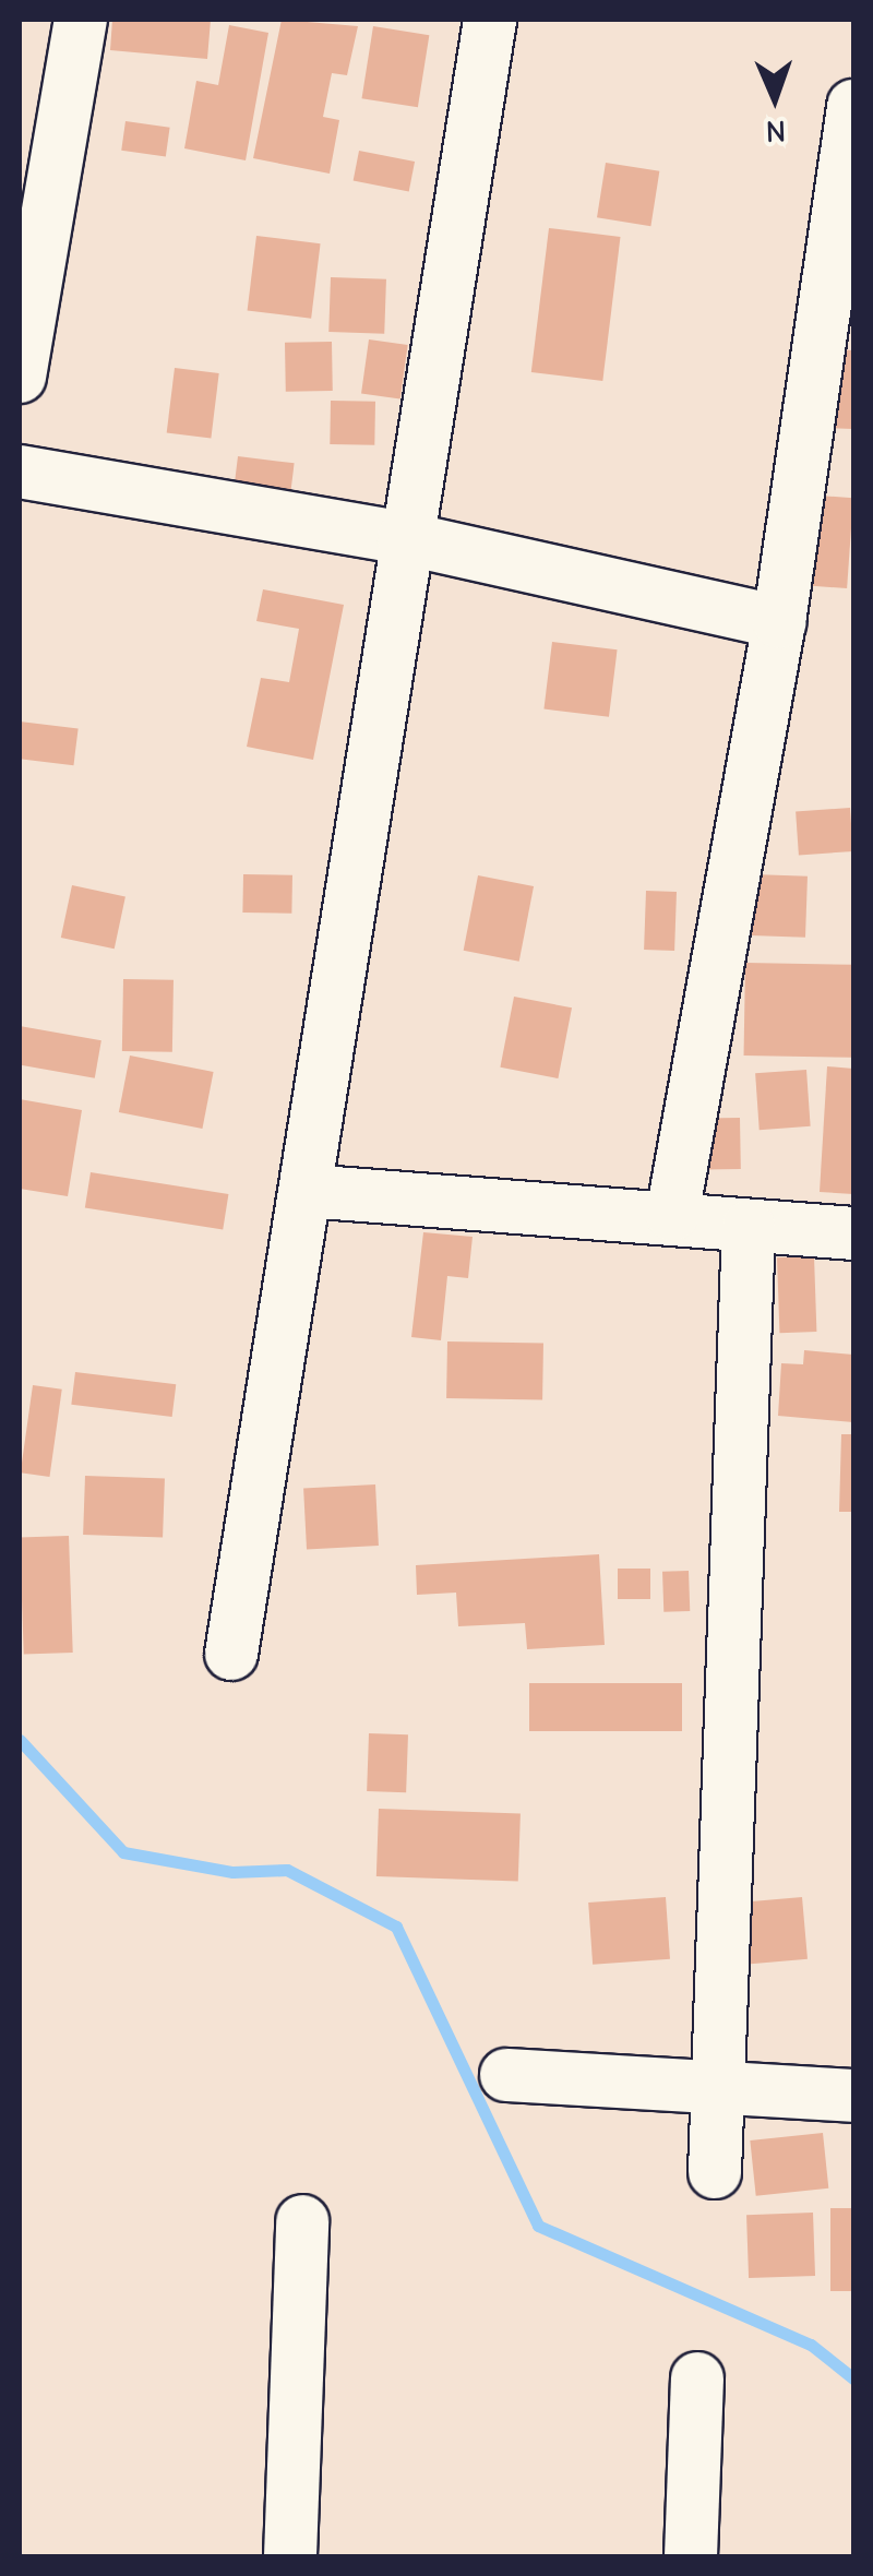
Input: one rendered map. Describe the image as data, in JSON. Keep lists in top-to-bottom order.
{
  "north": "bottom"
}
